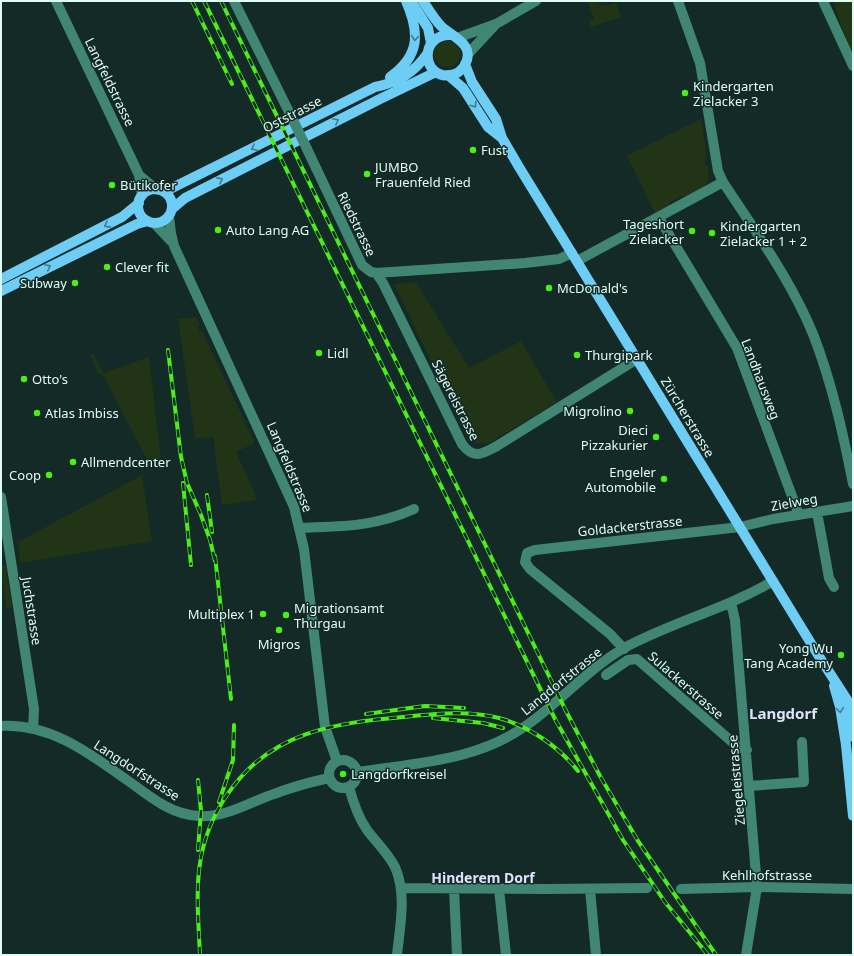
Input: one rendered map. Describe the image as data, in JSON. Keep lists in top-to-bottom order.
{
  "streets": {
    "main road": ["Oststrasse", "Zürcherstrasse"],
    "street": [
      "Langfeldstrasse",
      "Riedstrasse",
      "Landhausweg",
      "Sägereistrasse",
      "Zielweg",
      "Goldackerstrasse",
      "Juchstrasse",
      "Langdorfstrasse",
      "Sulackerstrasse",
      "Ziegeleistrasse",
      "Kehlhofstrasse"
    ]
  },
  "crossings": [
    ["Langfeldstrasse", "Oststrasse"],
    ["Langfeldstrasse", "Langdorfstrasse"],
    ["Oststrasse", "Zürcherstrasse"],
    ["Riedstrasse", "Landhausweg"],
    ["Riedstrasse", "Sägereistrasse"],
    ["Riedstrasse", "Zürcherstrasse"],
    ["Landhausweg", "Zielweg"],
    ["Sägereistrasse", "Zürcherstrasse"],
    ["Zürcherstrasse", "Zielweg"],
    ["Zürcherstrasse", "Goldackerstrasse"],
    ["Zürcherstrasse", "Langdorfstrasse"],
    ["Zielweg", "Goldackerstrasse"],
    ["Goldackerstrasse", "Langdorfstrasse"],
    ["Juchstrasse", "Langdorfstrasse"],
    ["Langdorfstrasse", "Ziegeleistrasse"],
    ["Sulackerstrasse", "Ziegeleistrasse"],
    ["Ziegeleistrasse", "Kehlhofstrasse"]
  ],
  "districts": ["Langdorf", "Hinderem Dorf"],
  "places": [
    "Kindergarten Zielacker 3",
    "Fust",
    "JUMBO Frauenfeld Ried",
    "Bütikofer",
    "Auto Lang AG",
    "Tageshort Zielacker",
    "Kindergarten Zielacker 1 + 2",
    "Clever fit",
    "Subway",
    "McDonald's",
    "Lidl",
    "Thurgipark",
    "Otto's",
    "Migrolino",
    "Atlas Imbiss",
    "Dieci Pizzakurier",
    "Allmendcenter",
    "Coop",
    "Engeler Automobile",
    "Multiplex 1",
    "Migrationsamt Thurgau",
    "Migros",
    "Yong Wu Tang Academy",
    "Langdorfkreisel"
  ]
}
